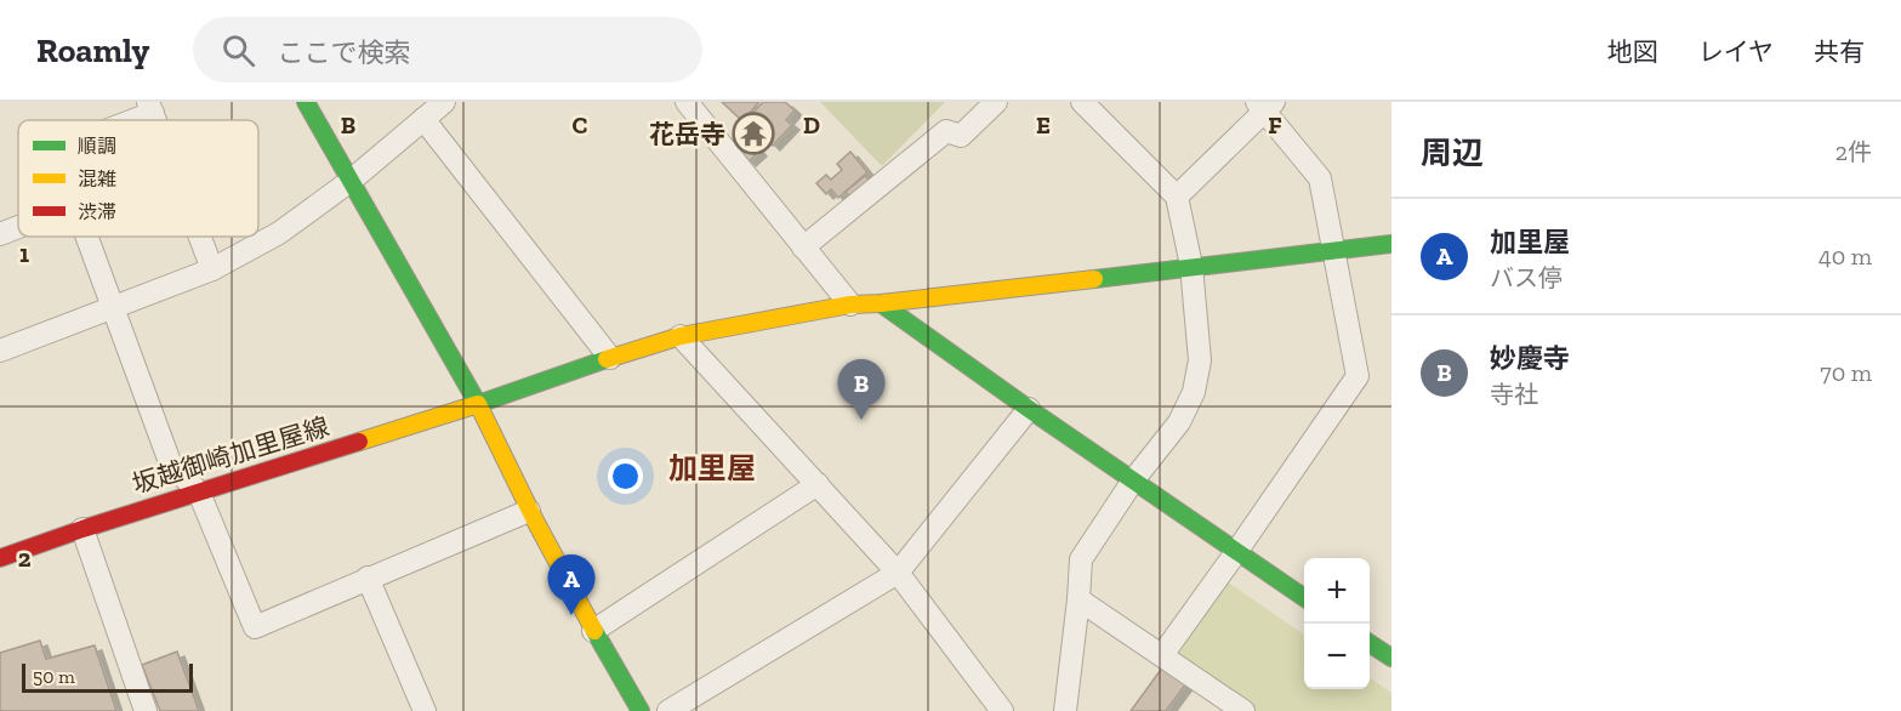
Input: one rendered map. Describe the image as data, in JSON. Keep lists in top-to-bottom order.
{
  "streets": {
    "street": ["坂越御崎加里屋線"]
  },
  "districts": ["加里屋"],
  "places": {
    "temple": ["花岳寺"]
  },
  "legend": ["順調", "混雑", "渋滞"],
  "scale_bar": "50 m",
  "page": {
    "header": "Roamly",
    "search": "ここで検索",
    "nav": ["地図", "レイヤ", "共有"],
    "heading": ["周辺", "2件"],
    "list": [
      {
        "mark": "A",
        "name": "加里屋",
        "note": "バス停",
        "value": "40 m"
      },
      {
        "mark": "B",
        "name": "妙慶寺",
        "note": "寺社",
        "value": "70 m"
      }
    ],
    "pins": ["B", "A"],
    "map_buttons": ["+", "−"],
    "scale": "50 m"
  },
  "grid": {
    "columns": [
      "B",
      "C",
      "D",
      "E",
      "F"
    ],
    "rows": ["1", "2"]
  }
}
